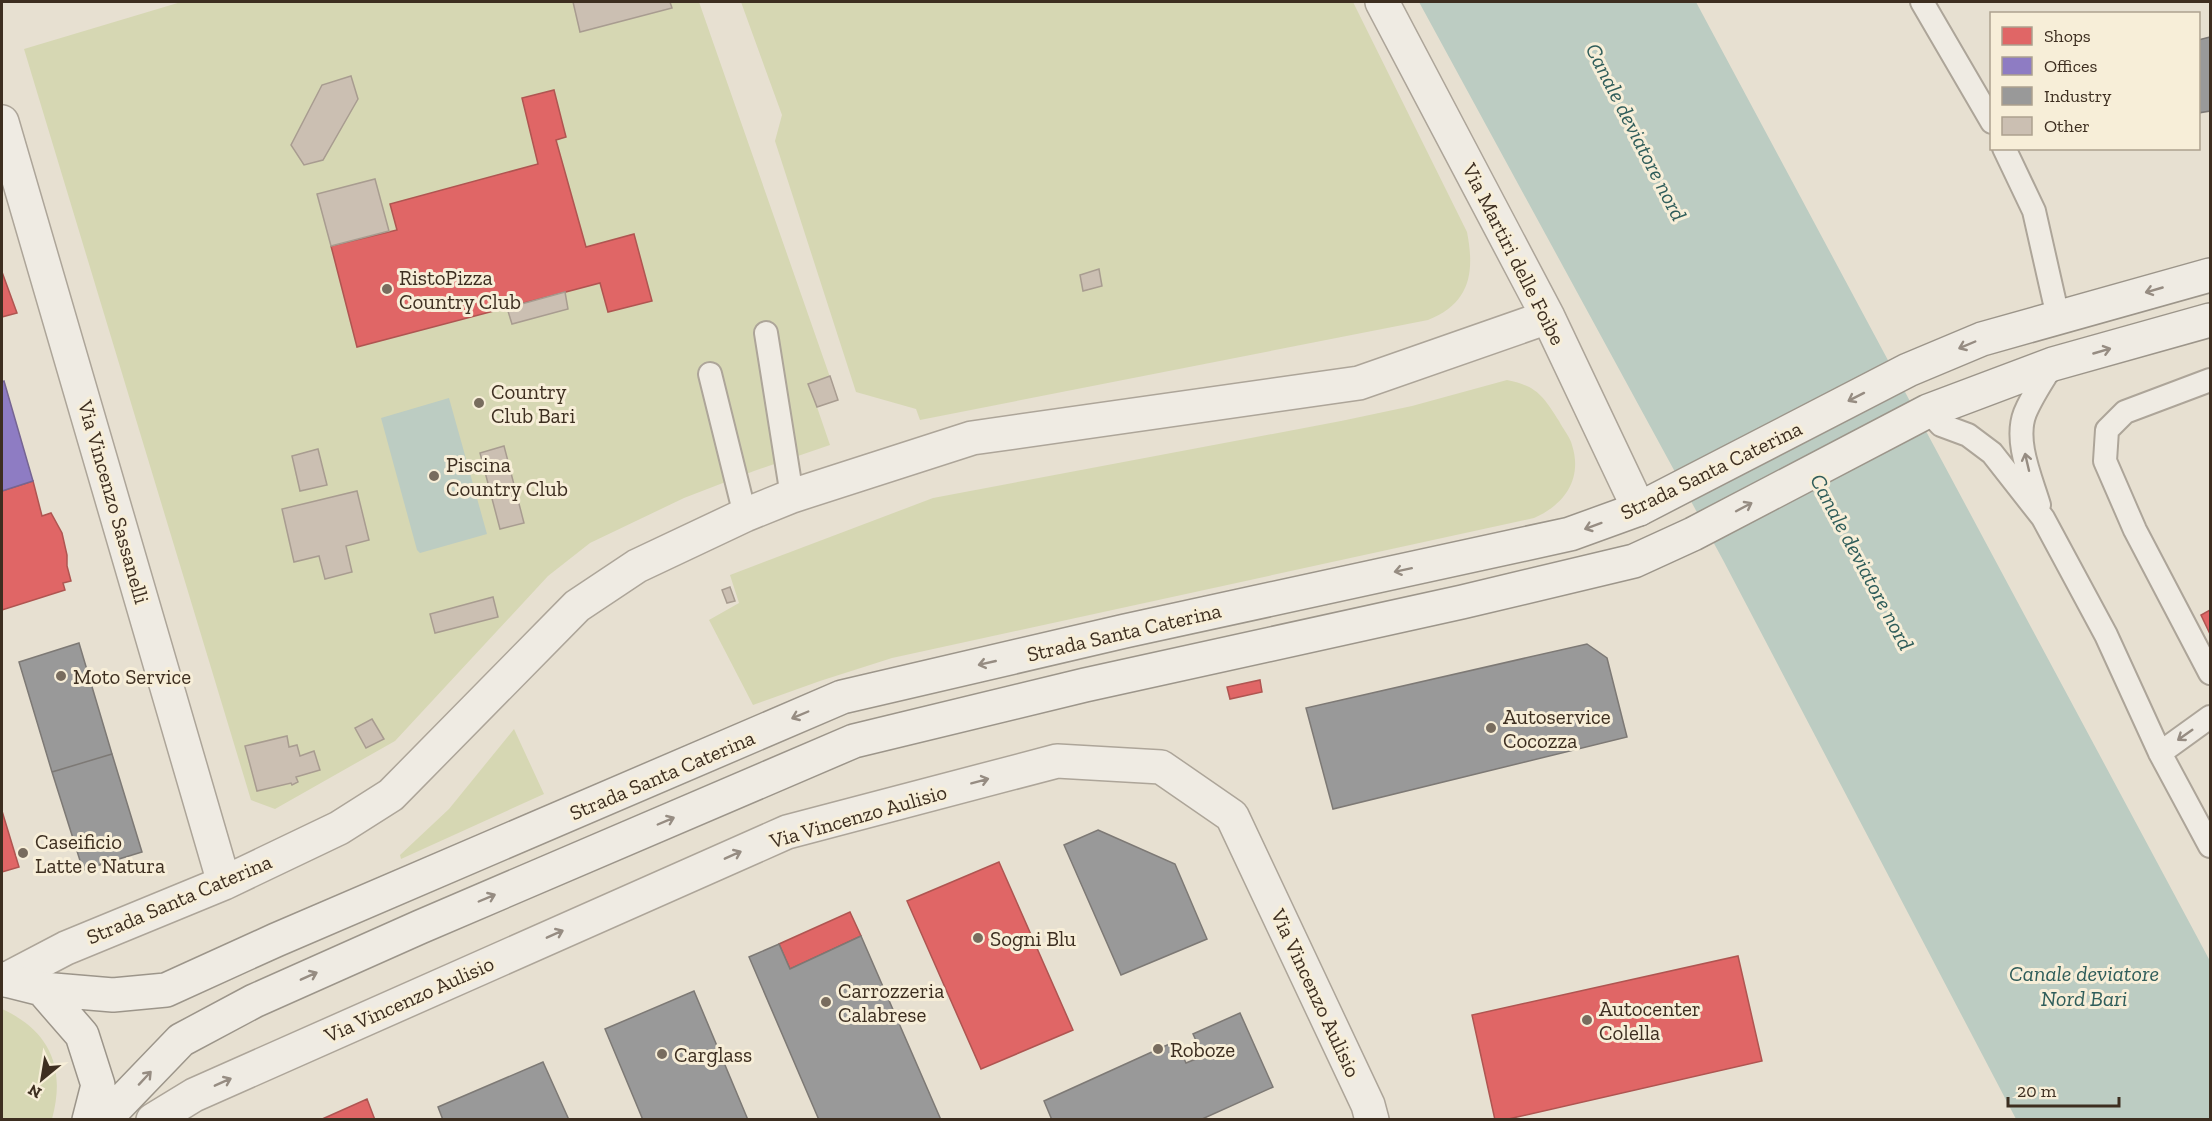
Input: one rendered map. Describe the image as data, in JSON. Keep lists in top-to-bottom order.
{
  "streets": {
    "street": [
      "Via Martiri delle Foibe",
      "Strada Santa Caterina",
      "Via Vincenzo Sassanelli",
      "Via Vincenzo Aulisio"
    ]
  },
  "crossings": [
    ["Via Martiri delle Foibe", "Strada Santa Caterina"],
    ["Strada Santa Caterina", "Via Vincenzo Sassanelli"]
  ],
  "one_way": ["Via Vincenzo Aulisio"],
  "water": ["Canale deviatore nord", "Canale deviatore Nord Bari"],
  "places": [
    "RistoPizza Country Club",
    "Country Club Bari",
    "Piscina Country Club",
    "Moto Service",
    "Autoservice Cocozza",
    "Caseificio Latte e Natura",
    "Sogni Blu",
    "Carrozzeria Calabrese",
    "Autocenter Colella",
    "Roboze",
    "Carglass"
  ],
  "legend": [
    "Shops",
    "Offices",
    "Industry",
    "Other"
  ],
  "scale_bar": "20 m",
  "north": "bottom left"
}
